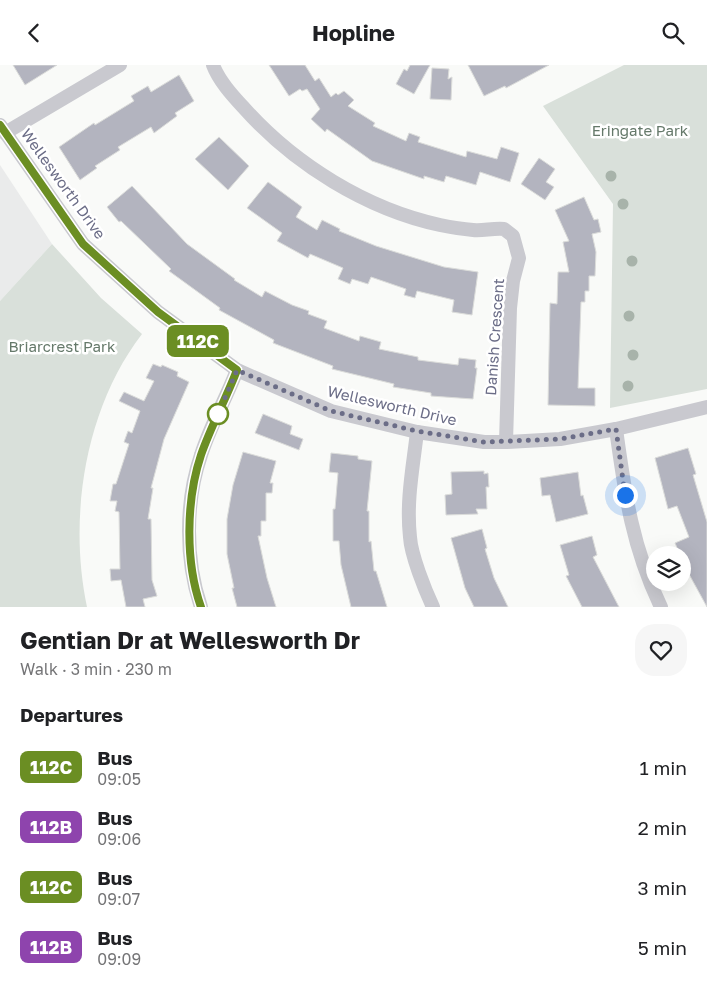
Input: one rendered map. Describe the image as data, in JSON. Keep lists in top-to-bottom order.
{
  "streets": {
    "street": ["Wellesworth Drive", "Danish Crescent"]
  },
  "crossings": [
    ["Wellesworth Drive", "Danish Crescent"]
  ],
  "parks": ["Eringate Park", "Briarcrest Park"],
  "lines": ["bus line 112C"],
  "page": {
    "header": "Hopline",
    "on_map": "112C",
    "heading": [
      ["Gentian Dr at Wellesworth Dr", "Walk · 3 min · 230 m"],
      "Departures"
    ],
    "list": [
      {
        "mark": "112C",
        "name": "Bus",
        "note": "09:05",
        "value": "1 min"
      },
      {
        "mark": "112B",
        "name": "Bus",
        "note": "09:06",
        "value": "2 min"
      },
      {
        "mark": "112C",
        "name": "Bus",
        "note": "09:07",
        "value": "3 min"
      },
      {
        "mark": "112B",
        "name": "Bus",
        "note": "09:09",
        "value": "5 min"
      }
    ]
  }
}
